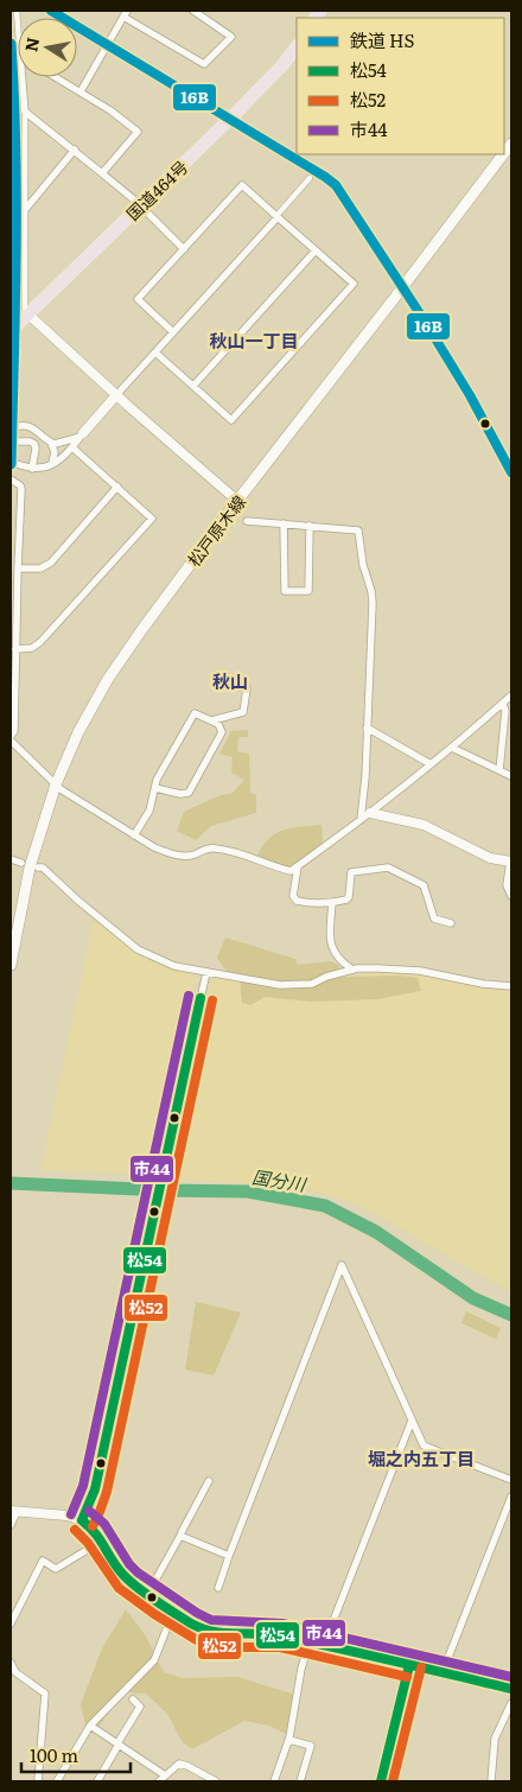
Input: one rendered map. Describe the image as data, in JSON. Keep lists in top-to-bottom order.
{
  "streets": {
    "highway": ["国道464号"],
    "main road": ["松戸原木線"]
  },
  "districts": ["秋山一丁目", "秋山", "堀之内五丁目"],
  "water": ["国分川"],
  "lines": [
    "transit line 16B",
    "rail line HS",
    "transit line 市44",
    "transit line 松54",
    "transit line 松52"
  ],
  "legend": [
    "鉄道 HS",
    "松54",
    "松52",
    "市44"
  ],
  "scale_bar": "100 m",
  "north": "left"
}
